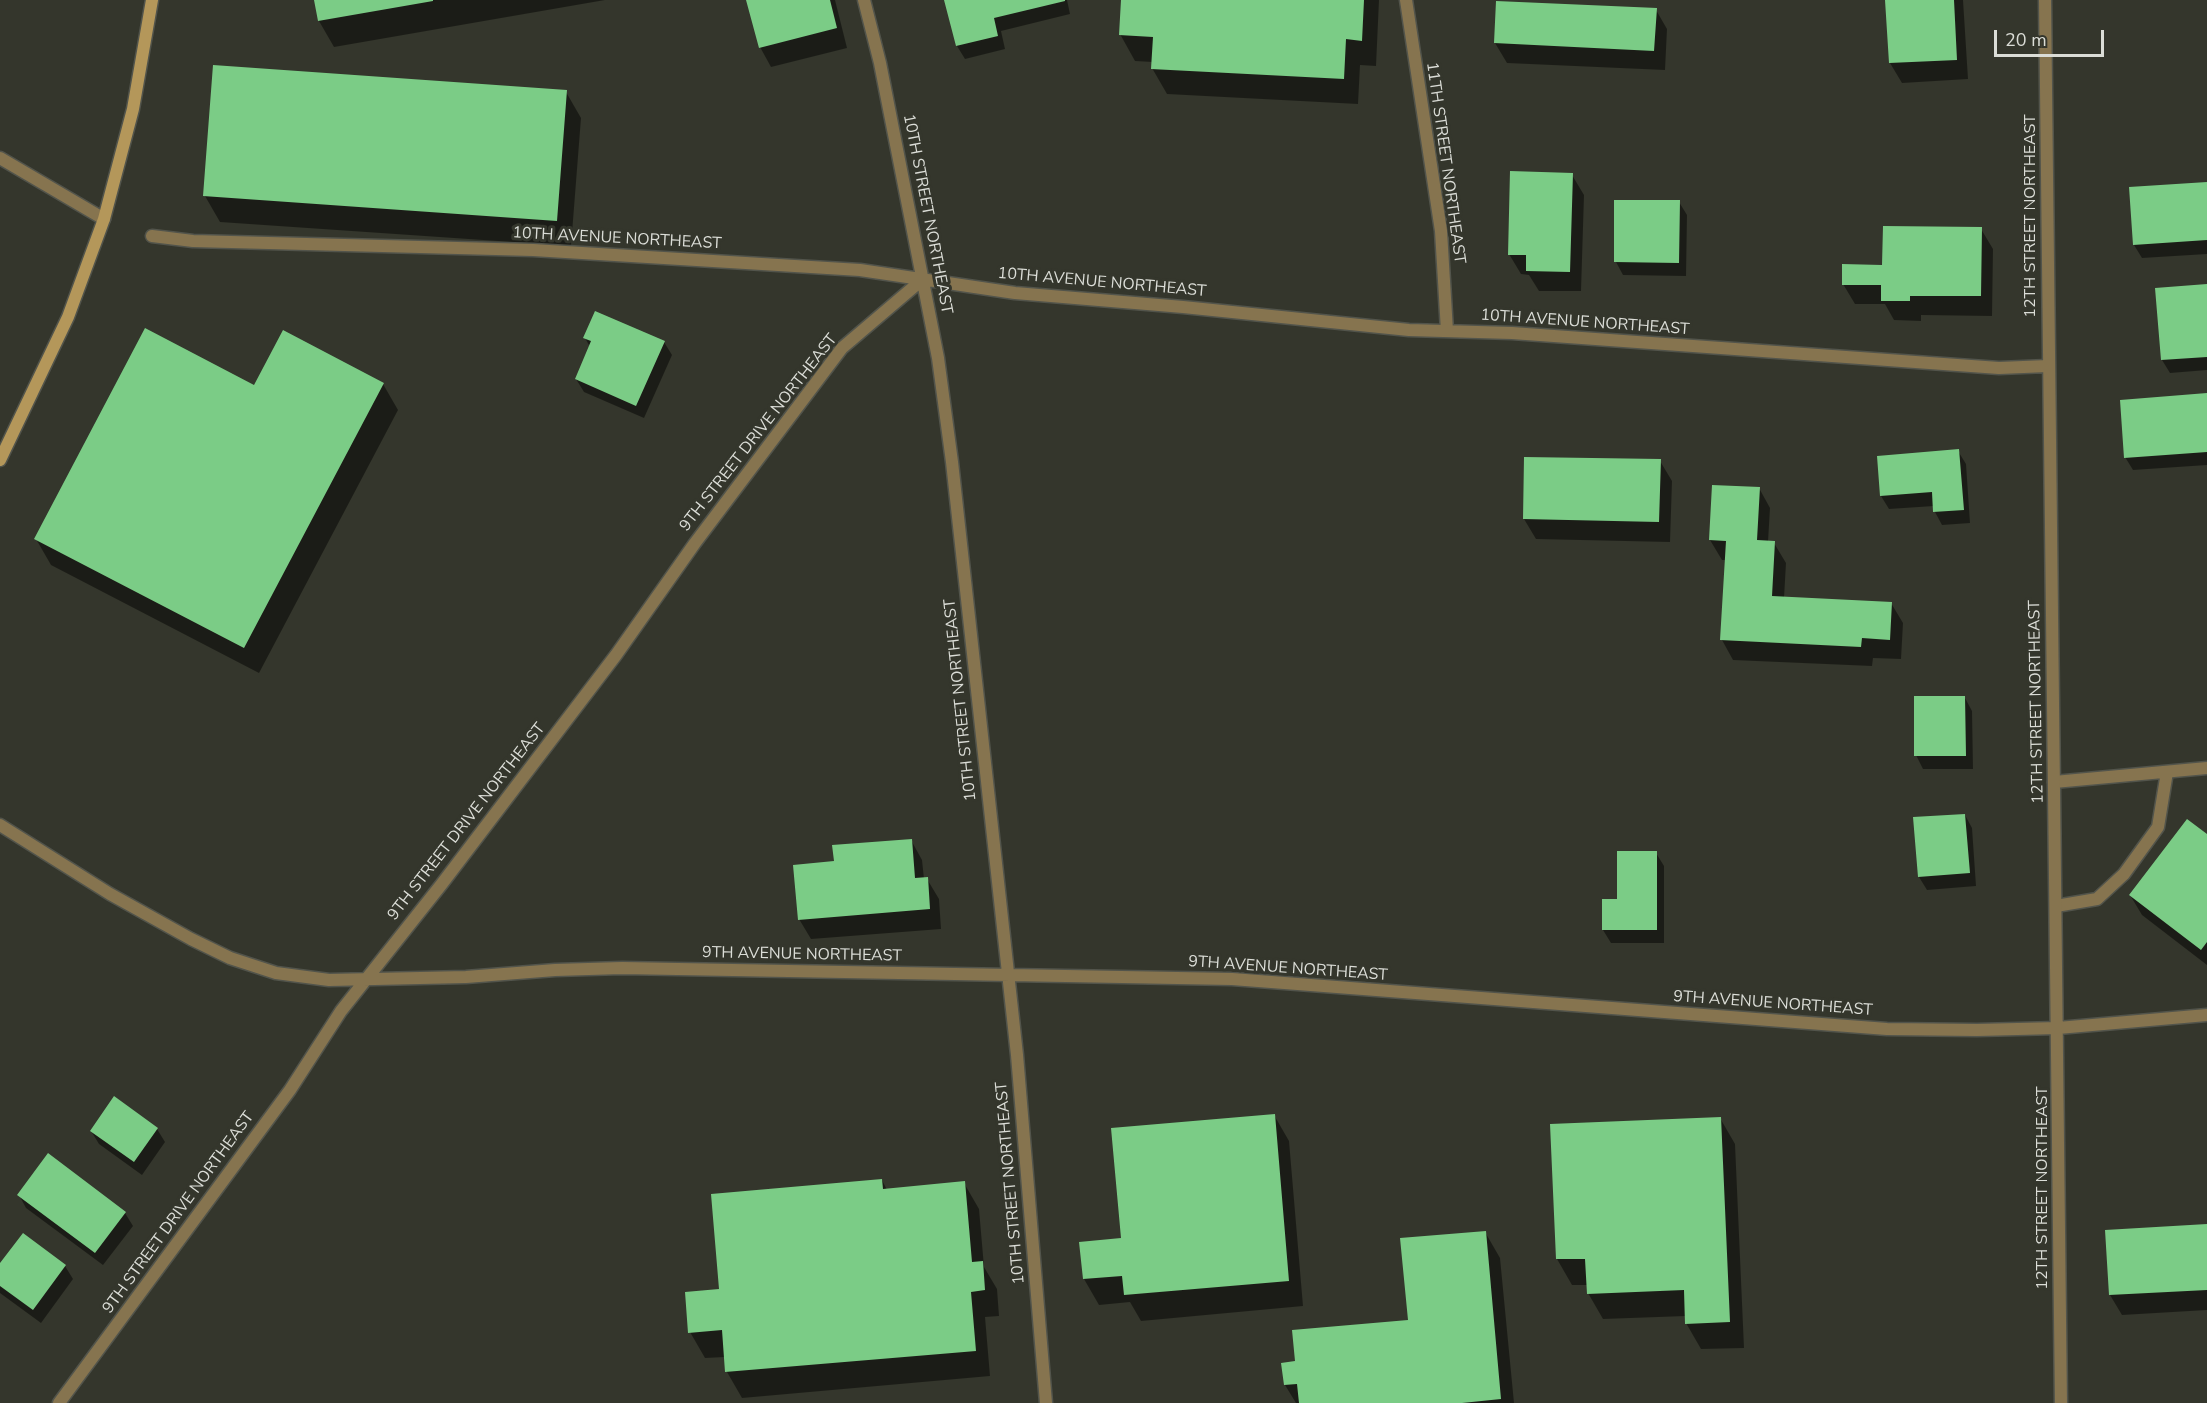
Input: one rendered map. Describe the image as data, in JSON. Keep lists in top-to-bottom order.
{
  "streets": {
    "street": [
      "11TH STREET NORTHEAST",
      "10TH STREET NORTHEAST",
      "12TH STREET NORTHEAST",
      "10TH AVENUE NORTHEAST",
      "9TH STREET DRIVE NORTHEAST",
      "9TH AVENUE NORTHEAST"
    ]
  },
  "crossings": [
    ["11TH STREET NORTHEAST", "10TH AVENUE NORTHEAST"],
    ["10TH STREET NORTHEAST", "10TH AVENUE NORTHEAST"],
    ["10TH STREET NORTHEAST", "9TH STREET DRIVE NORTHEAST"],
    ["10TH STREET NORTHEAST", "9TH AVENUE NORTHEAST"],
    ["12TH STREET NORTHEAST", "10TH AVENUE NORTHEAST"],
    ["12TH STREET NORTHEAST", "9TH AVENUE NORTHEAST"],
    ["10TH AVENUE NORTHEAST", "9TH STREET DRIVE NORTHEAST"],
    ["9TH STREET DRIVE NORTHEAST", "9TH AVENUE NORTHEAST"]
  ],
  "scale_bar": "20 m"
}
